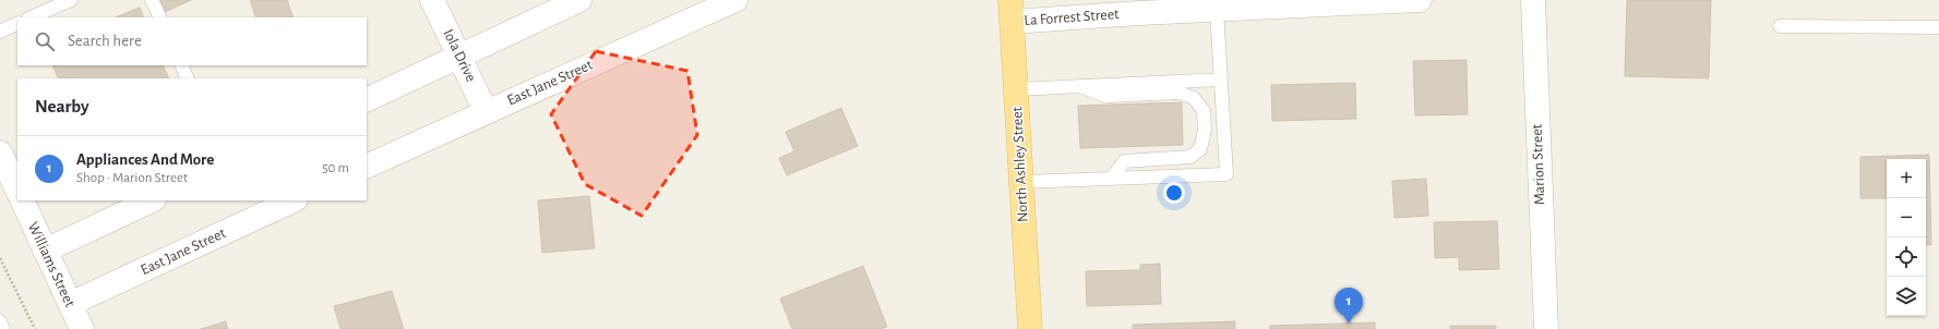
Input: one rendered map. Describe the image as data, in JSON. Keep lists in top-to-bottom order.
{
  "streets": {
    "main road": ["North Ashley Street"],
    "street": [
      "La Forrest Street",
      "Iola Drive",
      "East Jane Street",
      "Marion Street",
      "Williams Street"
    ]
  },
  "crossings": [
    ["La Forrest Street", "North Ashley Street"],
    ["Iola Drive", "East Jane Street"],
    ["East Jane Street", "Williams Street"]
  ],
  "page": {
    "search": "Search here",
    "heading": "Nearby",
    "list": [
      {
        "mark": "1",
        "name": "Appliances And More",
        "note": "Shop · Marion Street",
        "value": "50 m"
      }
    ],
    "map_buttons": ["+", "−"],
    "pins": "1"
  }
}
